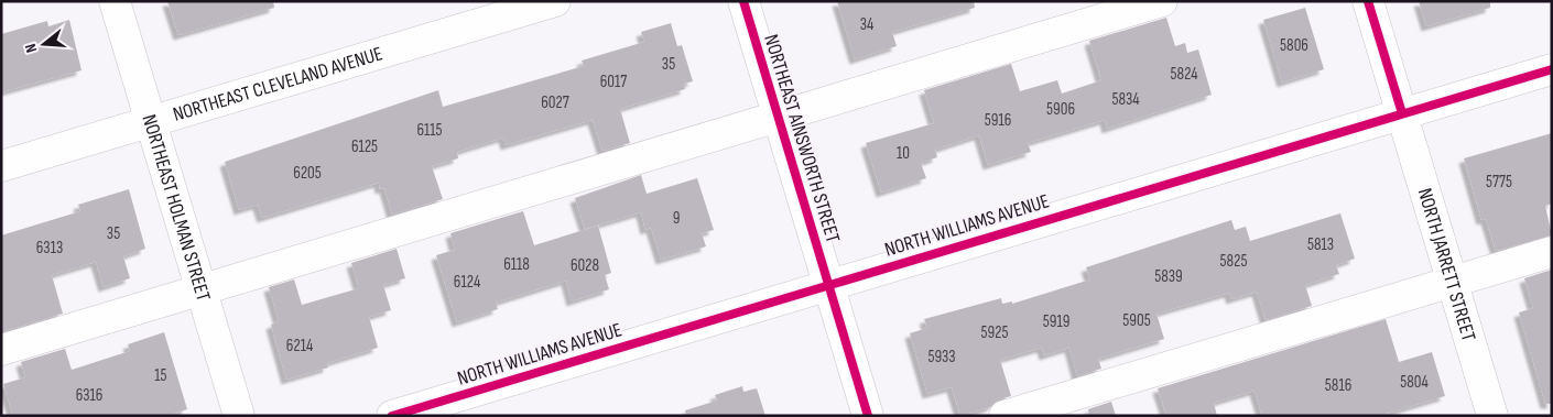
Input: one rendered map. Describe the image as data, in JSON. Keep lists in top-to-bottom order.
{
  "streets": {
    "street": [
      "NORTHEAST CLEVELAND AVENUE",
      "NORTHEAST AINSWORTH STREET",
      "NORTHEAST HOLMAN STREET",
      "NORTH WILLIAMS AVENUE",
      "NORTH JARRETT STREET"
    ]
  },
  "crossings": [
    ["NORTHEAST CLEVELAND AVENUE", "NORTHEAST HOLMAN STREET"],
    ["NORTHEAST AINSWORTH STREET", "NORTH WILLIAMS AVENUE"],
    ["NORTH WILLIAMS AVENUE", "NORTH JARRETT STREET"]
  ],
  "house_numbers": [
    "34",
    "5806",
    "35",
    "5824",
    "6017",
    "5834",
    "6027",
    "5906",
    "5916",
    "6115",
    "6125",
    "10",
    "6205",
    "5775",
    "9",
    "35",
    "5813",
    "6313",
    "5825",
    "6118",
    "6028",
    "5839",
    "6124",
    "5905",
    "5919",
    "5925",
    "6214",
    "5933",
    "15",
    "5804",
    "5816",
    "6316"
  ],
  "north": "left"
}
